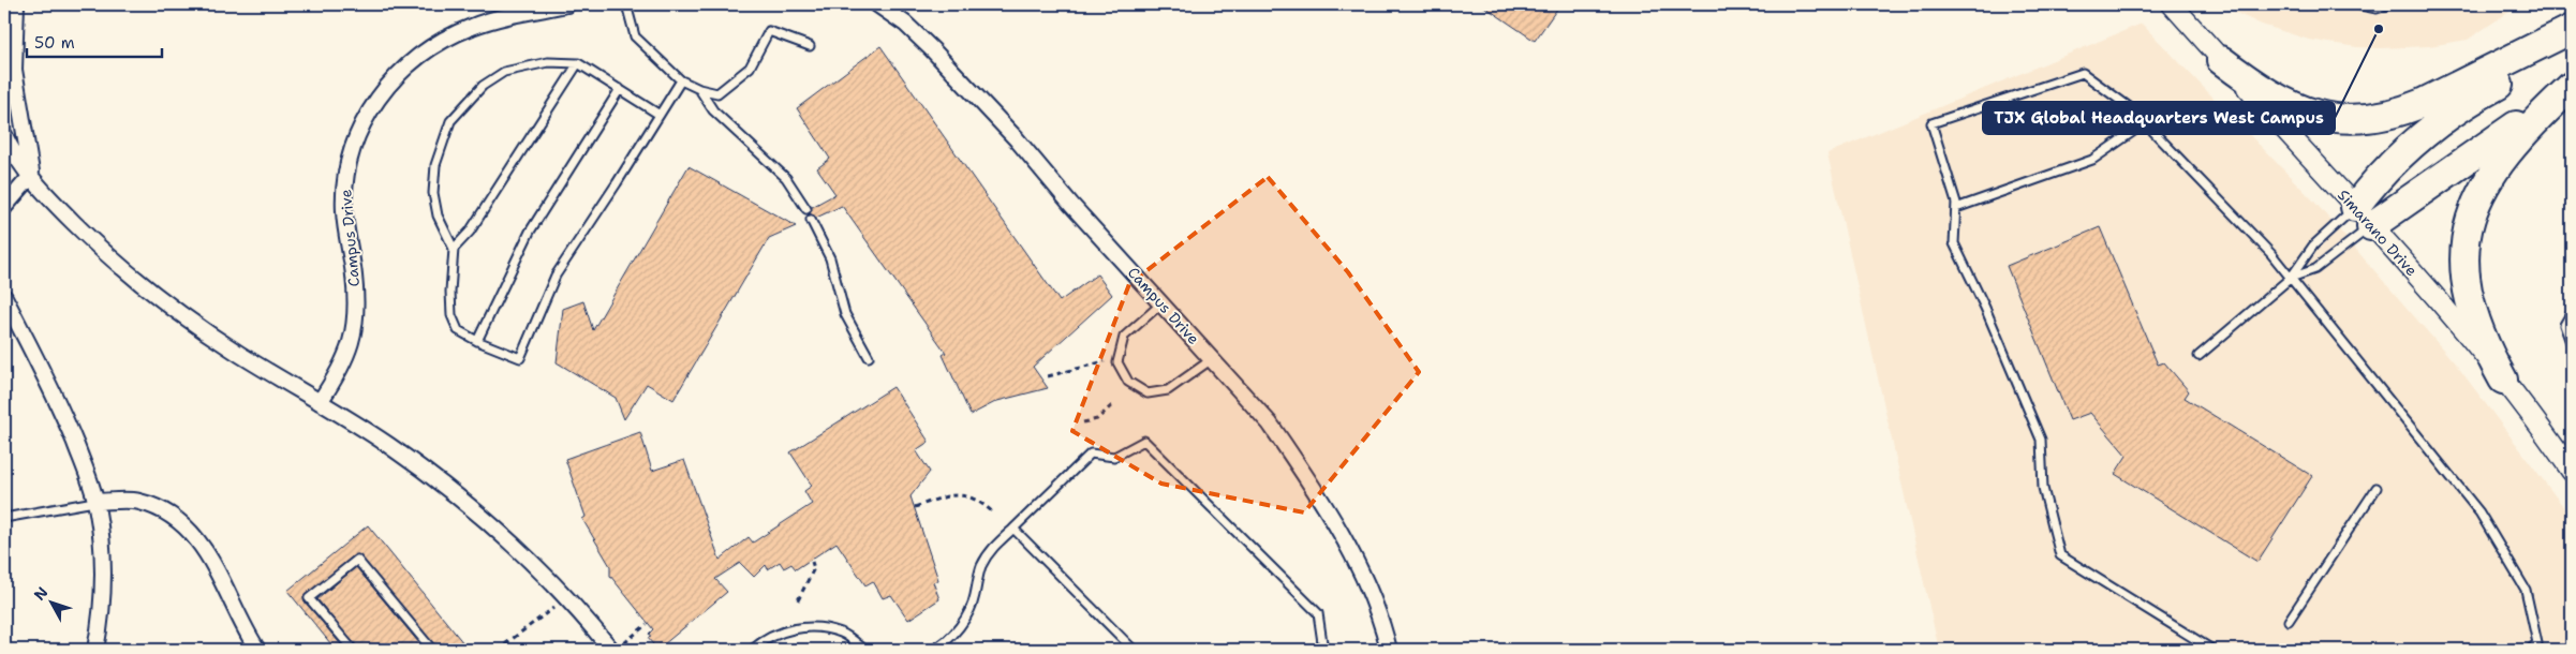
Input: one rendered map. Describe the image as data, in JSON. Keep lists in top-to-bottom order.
{
  "streets": {
    "street": ["Simarano Drive", "Campus Drive"]
  },
  "places": ["TJX Global Headquarters West Campus"],
  "scale_bar": "50 m",
  "north": "top left"
}
